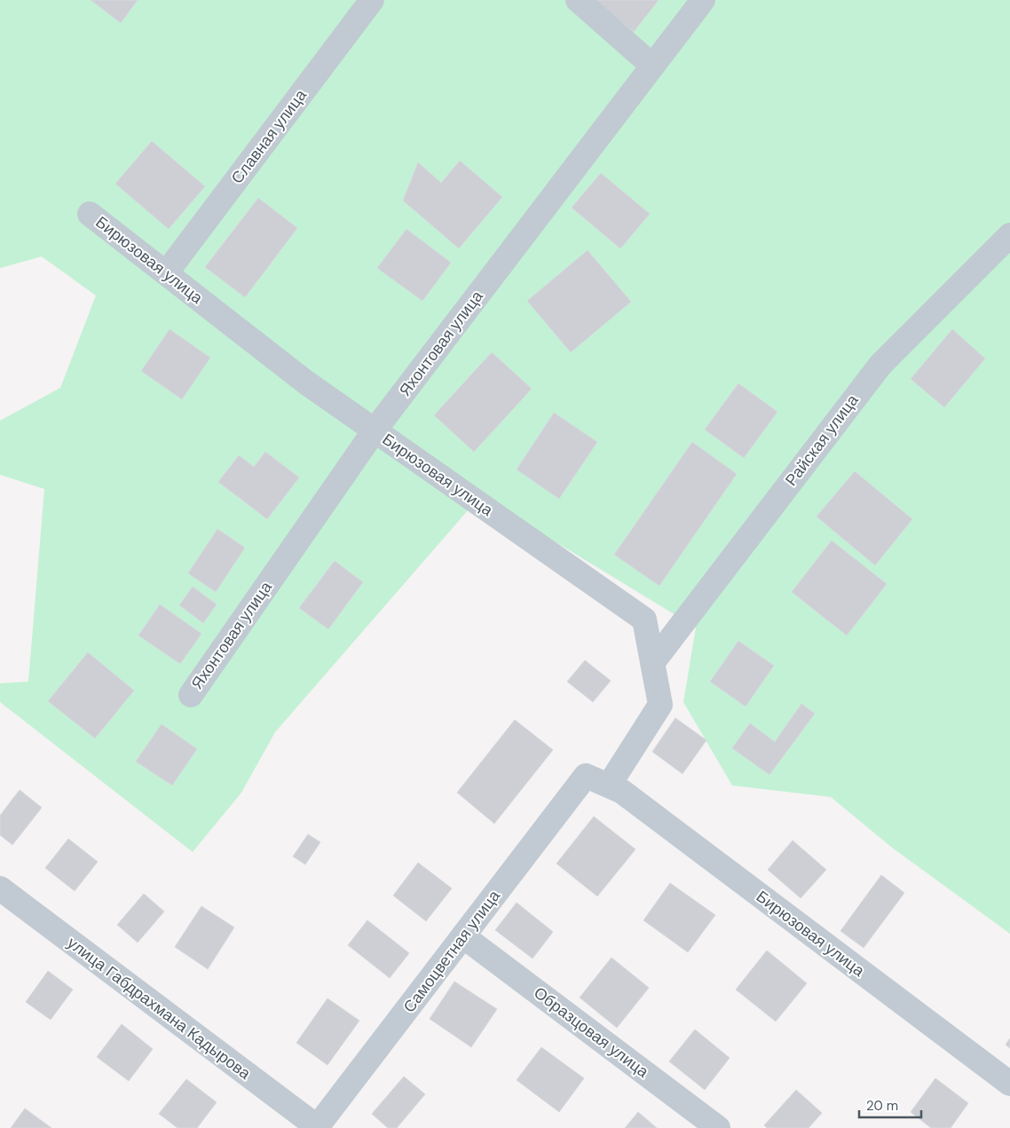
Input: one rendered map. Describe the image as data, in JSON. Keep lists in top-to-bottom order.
{
  "streets": {
    "street": [
      "Славная улица",
      "Бирюзовая улица",
      "Яхонтовая улица",
      "Райская улица",
      "Самоцветная улица",
      "улица Габдрахмана Кадырова",
      "Образцовая улица"
    ]
  },
  "crossings": [
    ["Славная улица", "Бирюзовая улица"],
    ["Бирюзовая улица", "Яхонтовая улица"],
    ["Бирюзовая улица", "Райская улица"],
    ["Бирюзовая улица", "Самоцветная улица"],
    ["Самоцветная улица", "улица Габдрахмана Кадырова"],
    ["Самоцветная улица", "Образцовая улица"]
  ],
  "scale_bar": "20 m"
}
